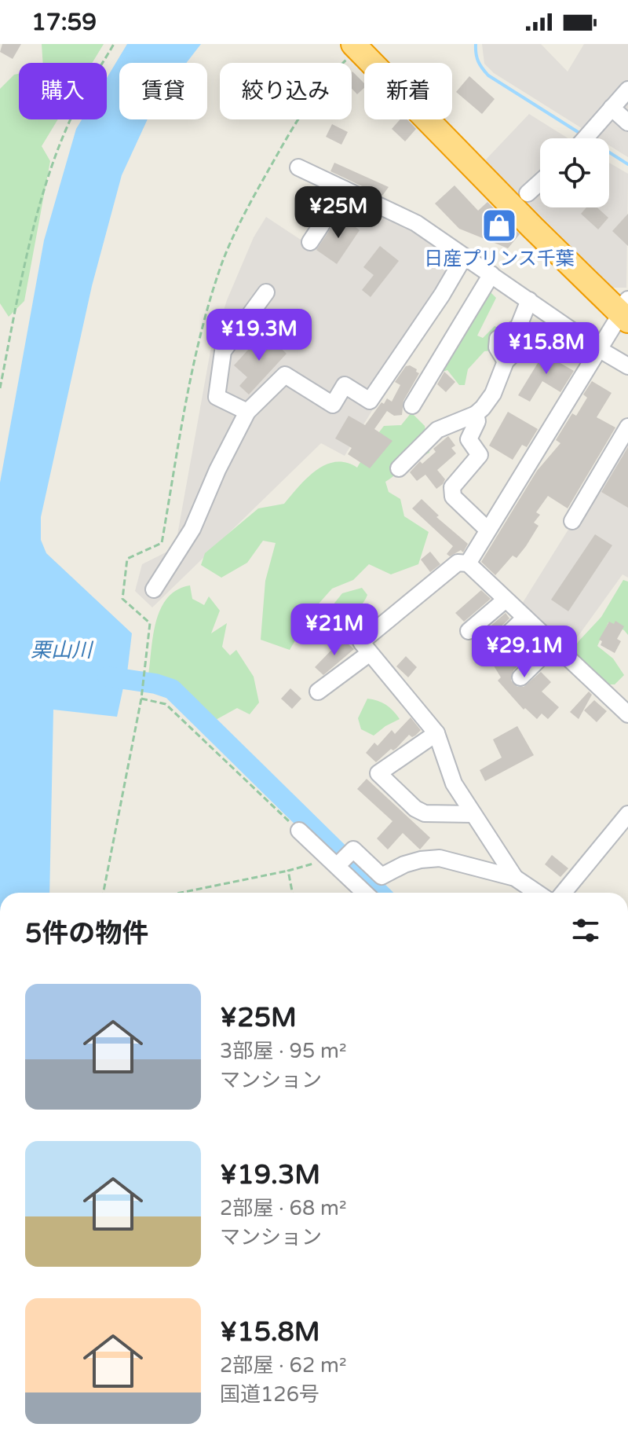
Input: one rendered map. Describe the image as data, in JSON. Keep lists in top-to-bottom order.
{
  "water": ["栗山川"],
  "places": {
    "shop": ["日産プリンス千葉"]
  },
  "page": {
    "status": "17:59",
    "chip": [
      "購入",
      "賃貸",
      "絞り込み",
      "新着"
    ],
    "price": [
      "¥25M",
      "¥19.3M",
      "¥15.8M",
      "¥21M",
      "¥29.1M"
    ],
    "heading": "5件の物件",
    "list": [
      {
        "name": "¥25M",
        "note": "3部屋 · 95 m² · マンション"
      },
      {
        "name": "¥19.3M",
        "note": "2部屋 · 68 m² · マンション"
      },
      {
        "name": "¥15.8M",
        "note": "2部屋 · 62 m² · 国道126号"
      }
    ]
  }
}
